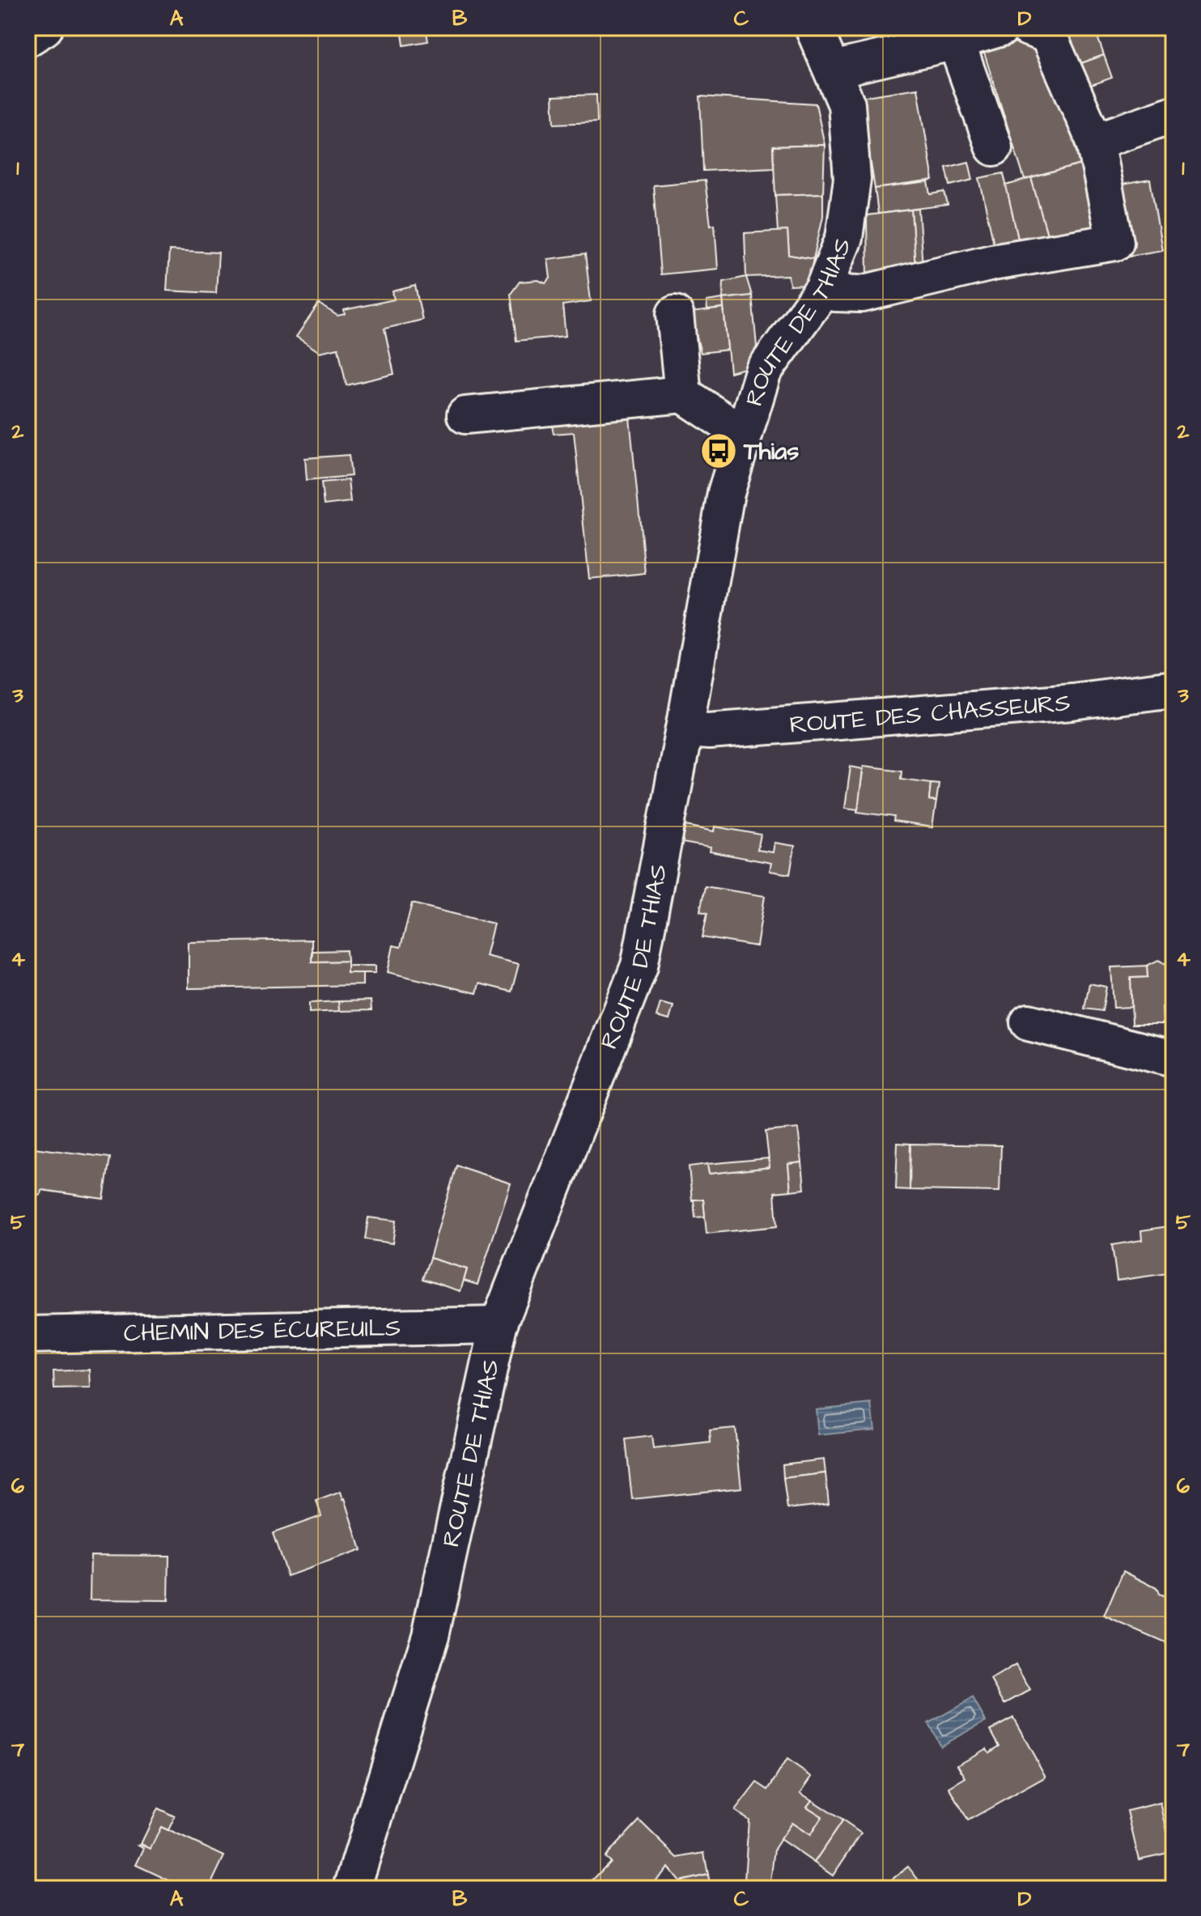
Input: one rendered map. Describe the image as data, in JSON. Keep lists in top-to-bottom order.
{
  "streets": {
    "street": ["ROUTE DE THIAS", "ROUTE DES CHASSEURS", "CHEMIN DES ÉCUREUILS"]
  },
  "crossings": [
    ["ROUTE DE THIAS", "ROUTE DES CHASSEURS"],
    ["ROUTE DE THIAS", "CHEMIN DES ÉCUREUILS"]
  ],
  "places": {
    "bus stop": ["Thias"]
  },
  "grid": {
    "columns": [
      "A",
      "B",
      "C",
      "D"
    ],
    "rows": [
      "1",
      "2",
      "3",
      "4",
      "5",
      "6",
      "7"
    ]
  }
}
